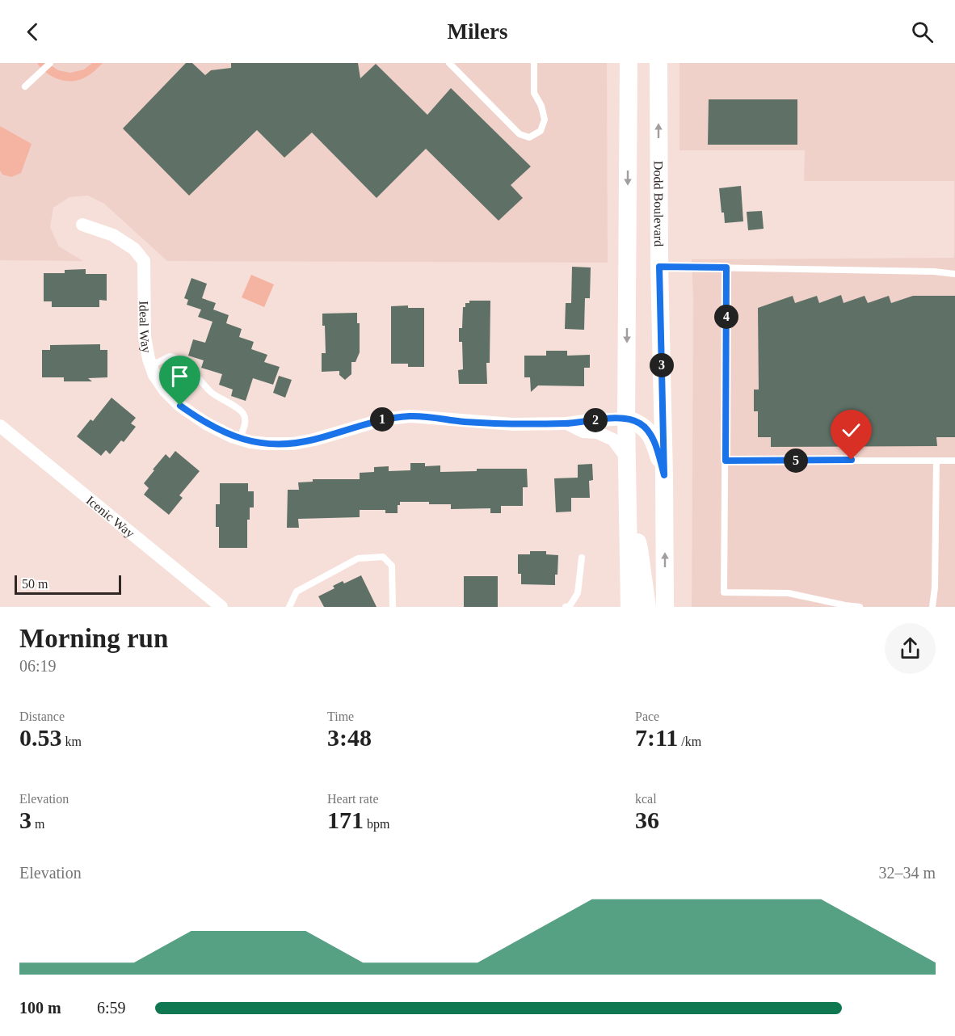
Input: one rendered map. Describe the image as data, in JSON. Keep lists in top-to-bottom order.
{
  "streets": {
    "main road": ["Dodd Boulevard"],
    "street": ["Ideal Way", "Icenic Way"]
  },
  "scale_bar": "50 m",
  "page": {
    "header": "Milers",
    "pins": [
      "4",
      "3",
      "1",
      "2",
      "5"
    ],
    "scale": "50 m",
    "heading": ["Morning run", "06:19"],
    "stats": [
      ["Distance", "0.53 km"],
      ["Time", "3:48"],
      ["Pace", "7:11 /km"],
      ["Elevation", "3 m"],
      ["Heart rate", "171 bpm"],
      ["kcal", "36"]
    ],
    "chart": ["Elevation", "32–34 m"],
    "list": [
      {
        "name": "100 m",
        "note": "6:59"
      }
    ]
  }
}
